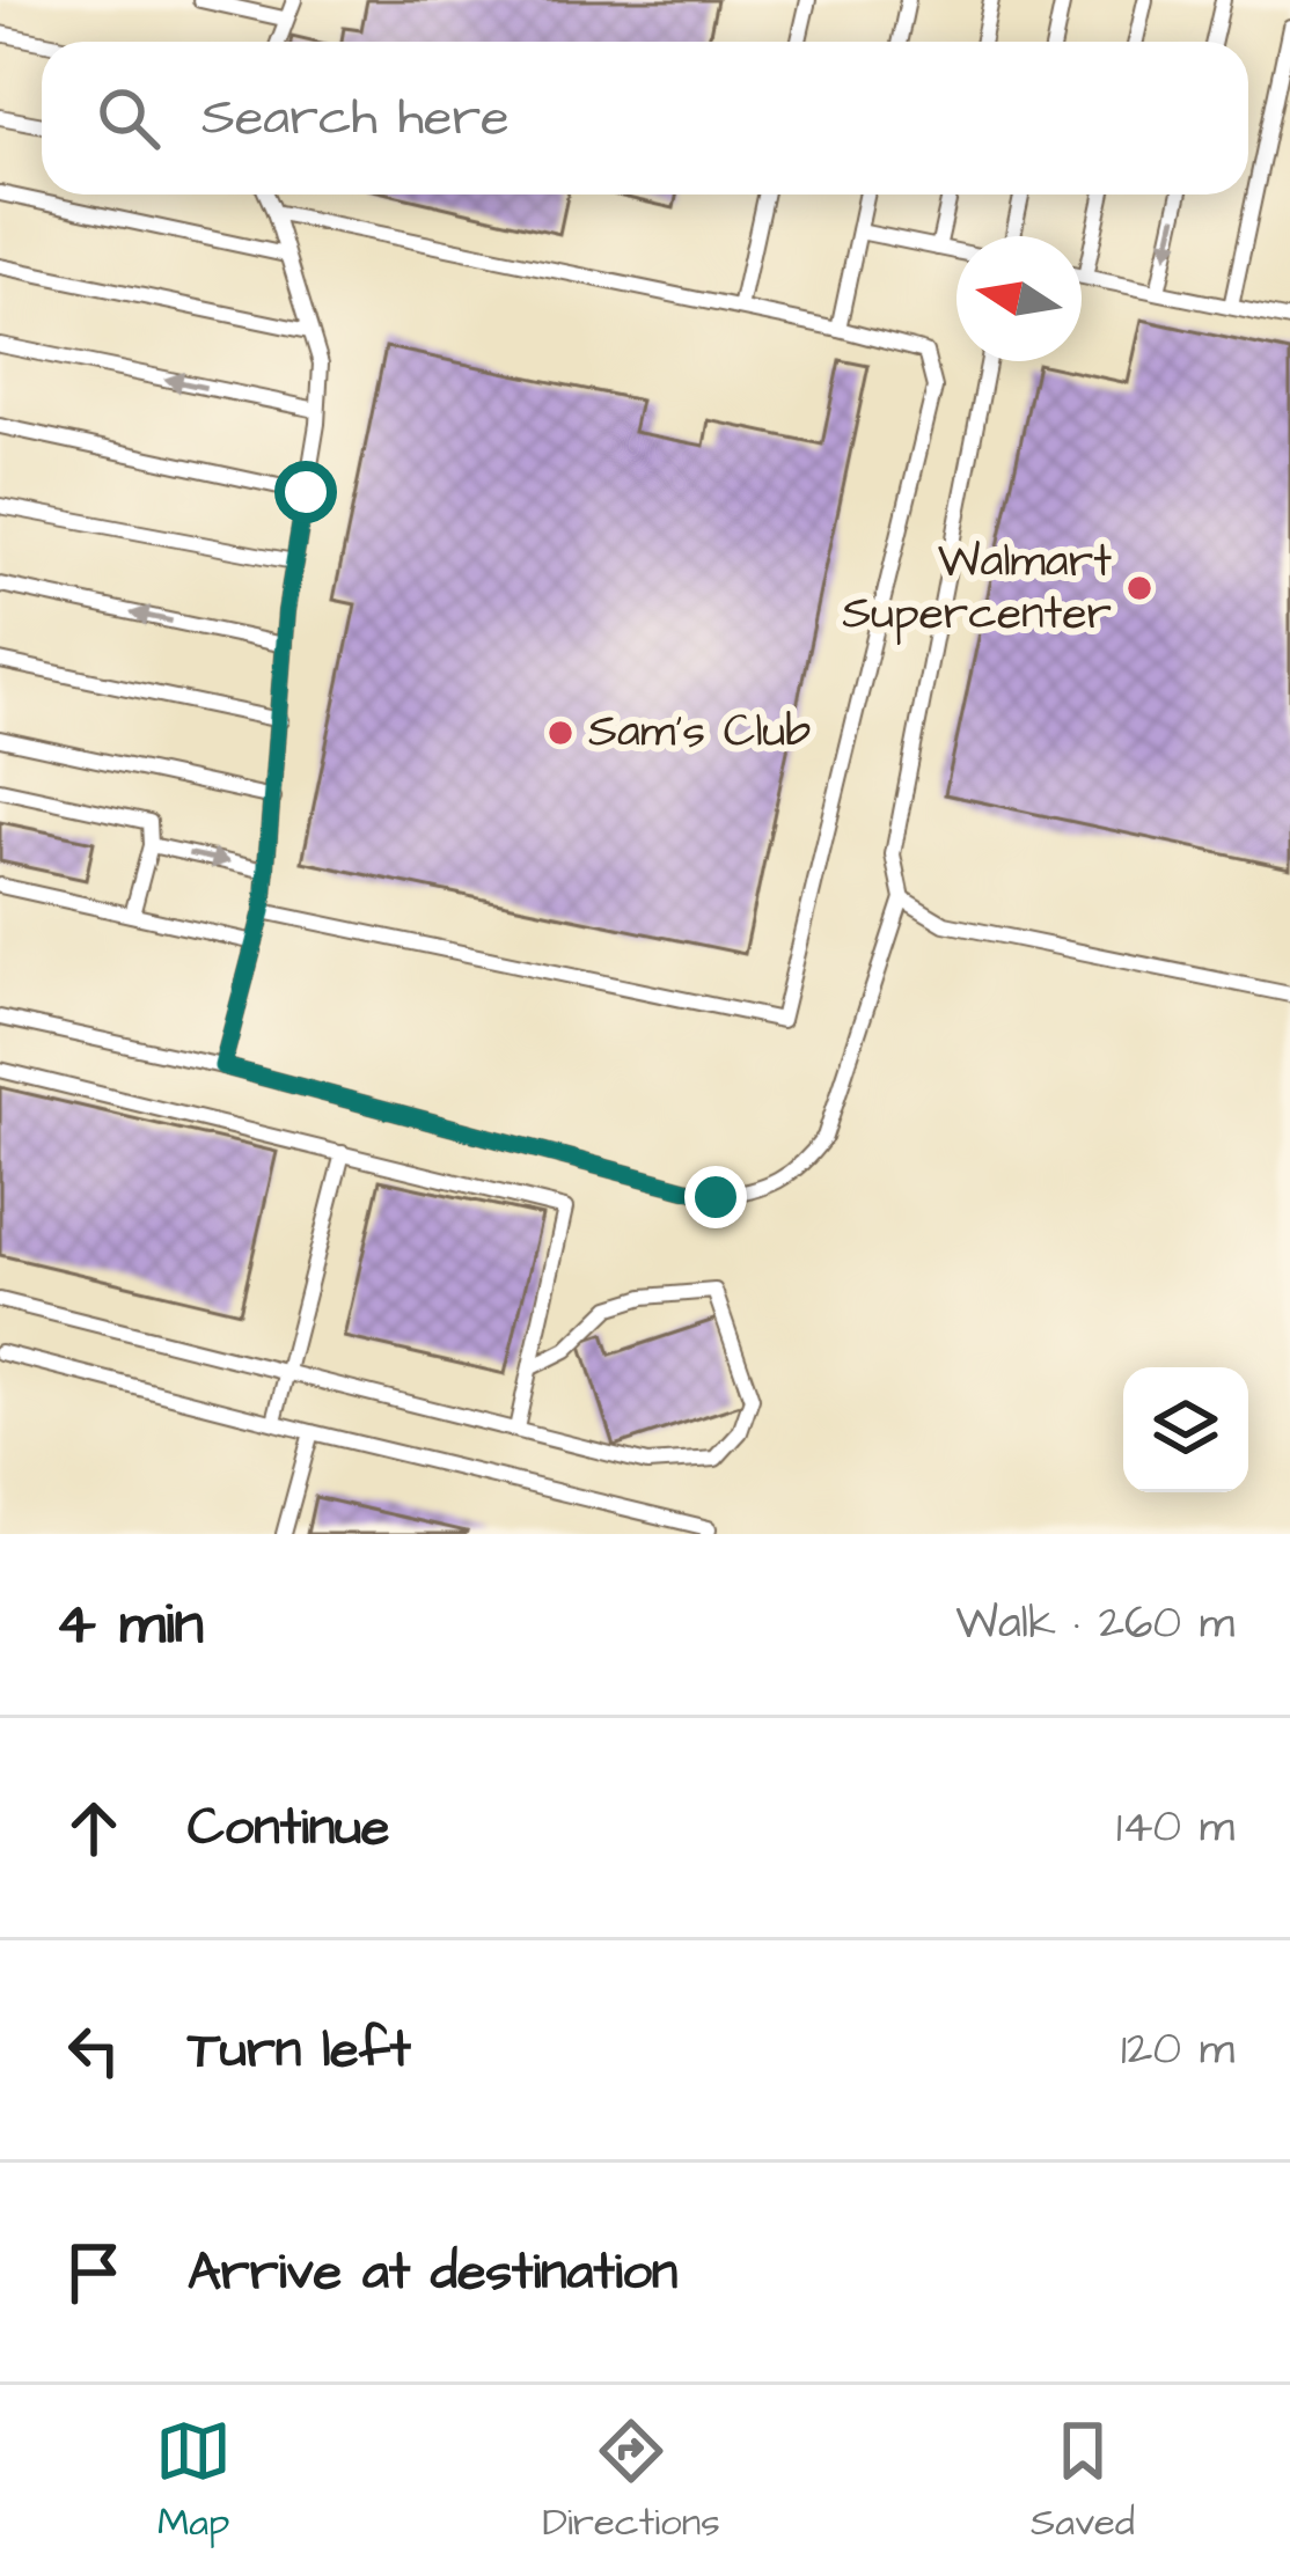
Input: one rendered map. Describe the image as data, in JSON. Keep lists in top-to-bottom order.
{
  "places": ["Walmart Supercenter", "Sam's Club"],
  "north": "left",
  "page": {
    "search": "Search here",
    "heading": ["4 min", "Walk · 260 m"],
    "list": [
      ["Continue", "140 m"],
      ["Turn left", "120 m"],
      "Arrive at destination"
    ],
    "nav": ["Map", "Directions", "Saved"]
  }
}
